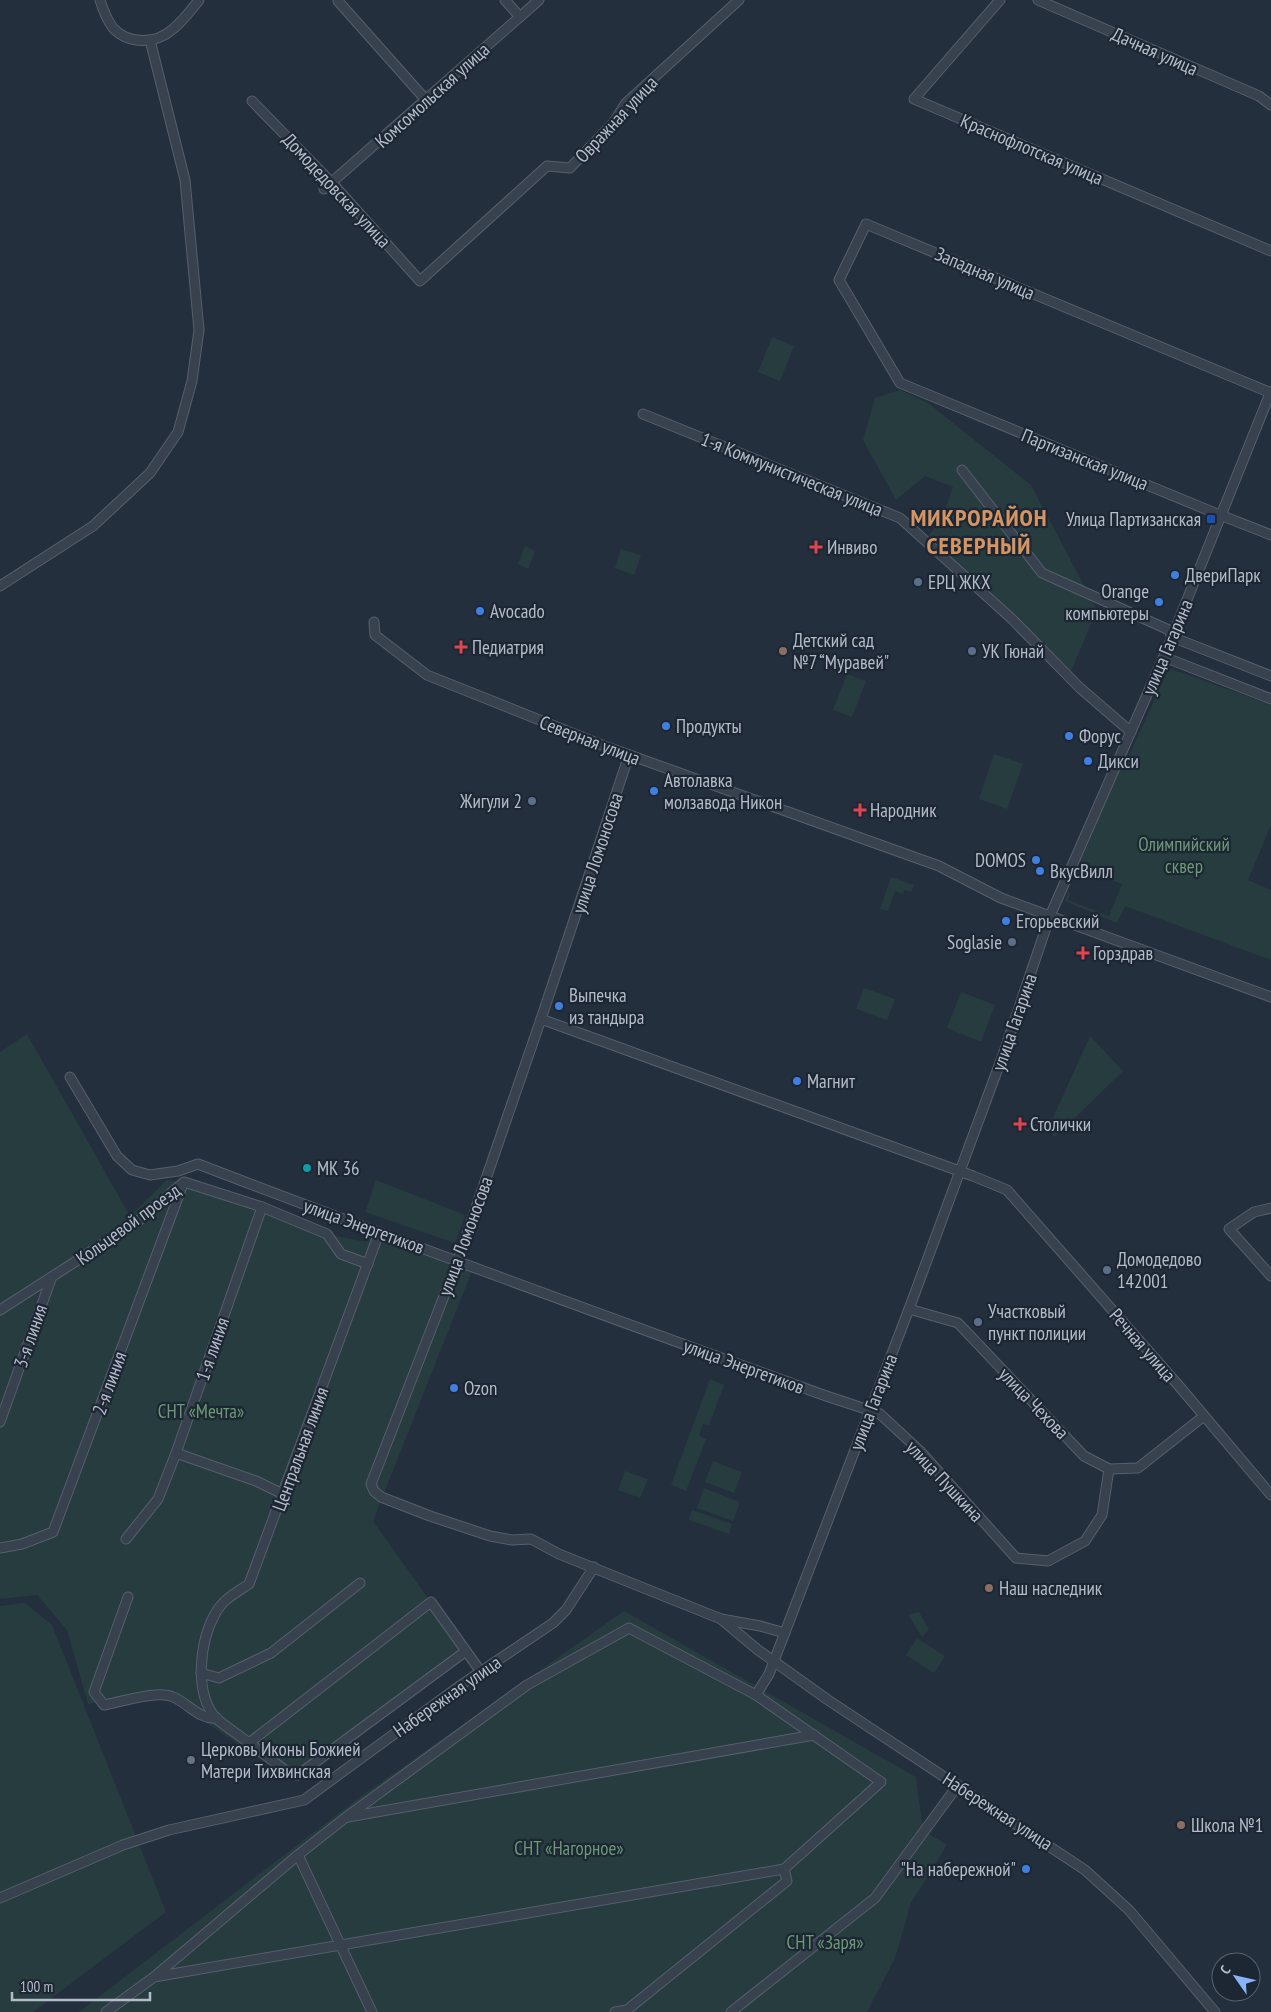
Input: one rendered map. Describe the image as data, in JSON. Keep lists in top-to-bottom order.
{
  "streets": {
    "street": [
      "Дачная улица",
      "Комсомольская улица",
      "Овражная улица",
      "Краснофлотская улица",
      "Домодедовская улица",
      "Западная улица",
      "Партизанская улица",
      "1-я Коммунистическая улица",
      "улица Гагарина",
      "Северная улица",
      "улица Ломоносова",
      "Кольцевой проезд",
      "улица Энергетиков",
      "3-я линия",
      "Речная улица",
      "1-я линия",
      "2-я линия",
      "улица Чехова",
      "Центральная линия",
      "улица Пушкина",
      "Набережная улица"
    ]
  },
  "crossings": [
    ["Комсомольская улица", "Домодедовская улица"],
    ["Овражная улица", "Домодедовская улица"],
    ["Западная улица", "Партизанская улица"],
    ["Западная улица", "улица Гагарина"],
    ["Партизанская улица", "улица Гагарина"],
    ["1-я Коммунистическая улица", "улица Гагарина"],
    ["улица Гагарина", "Северная улица"],
    ["улица Гагарина", "улица Энергетиков"],
    ["улица Гагарина", "Речная улица"],
    ["улица Гагарина", "улица Чехова"],
    ["улица Гагарина", "улица Пушкина"],
    ["улица Гагарина", "Набережная улица"],
    ["Северная улица", "улица Ломоносова"],
    ["улица Ломоносова", "улица Энергетиков"],
    ["улица Ломоносова", "Речная улица"],
    ["улица Ломоносова", "Набережная улица"],
    ["Кольцевой проезд", "3-я линия"],
    ["Кольцевой проезд", "1-я линия"],
    ["Кольцевой проезд", "2-я линия"],
    ["Кольцевой проезд", "Центральная линия"],
    ["улица Энергетиков", "Центральная линия"],
    ["улица Энергетиков", "улица Пушкина"],
    ["улица Чехова", "улица Пушкина"]
  ],
  "districts": ["МИКРОРАЙОН СЕВЕРНЫЙ"],
  "parks": [
    "Олимпийский сквер",
    "СНТ «Мечта»",
    "СНТ «Нагорное»",
    "СНТ «Заря»"
  ],
  "places": {
    "transit": ["Улица Партизанская"],
    "health": [
      "Инвиво",
      "Педиатрия",
      "Народник",
      "Горздрав",
      "Столички"
    ],
    "other": [
      "ДвериПарк",
      "ЕРЦ ЖКХ",
      "Orange компьютеры",
      "Avocado",
      "Детский сад №7 “Муравей\"",
      "УК Гюнай",
      "Продукты",
      "Форус",
      "Дикси",
      "Автолавка молзавода Никон",
      "Жигули 2",
      "DOMOS",
      "ВкусВилл",
      "Егорьевский",
      "Soglasie",
      "Выпечка из тандыра",
      "Магнит",
      "МК 36",
      "Домодедово 142001",
      "Участковый пункт полиции",
      "Ozon",
      "Наш наследник",
      "Церковь Иконы Божией Матери Тихвинская",
      "Школа №1",
      "\"На набережной\""
    ]
  },
  "scale_bar": "100 m",
  "north": "top left"
}
